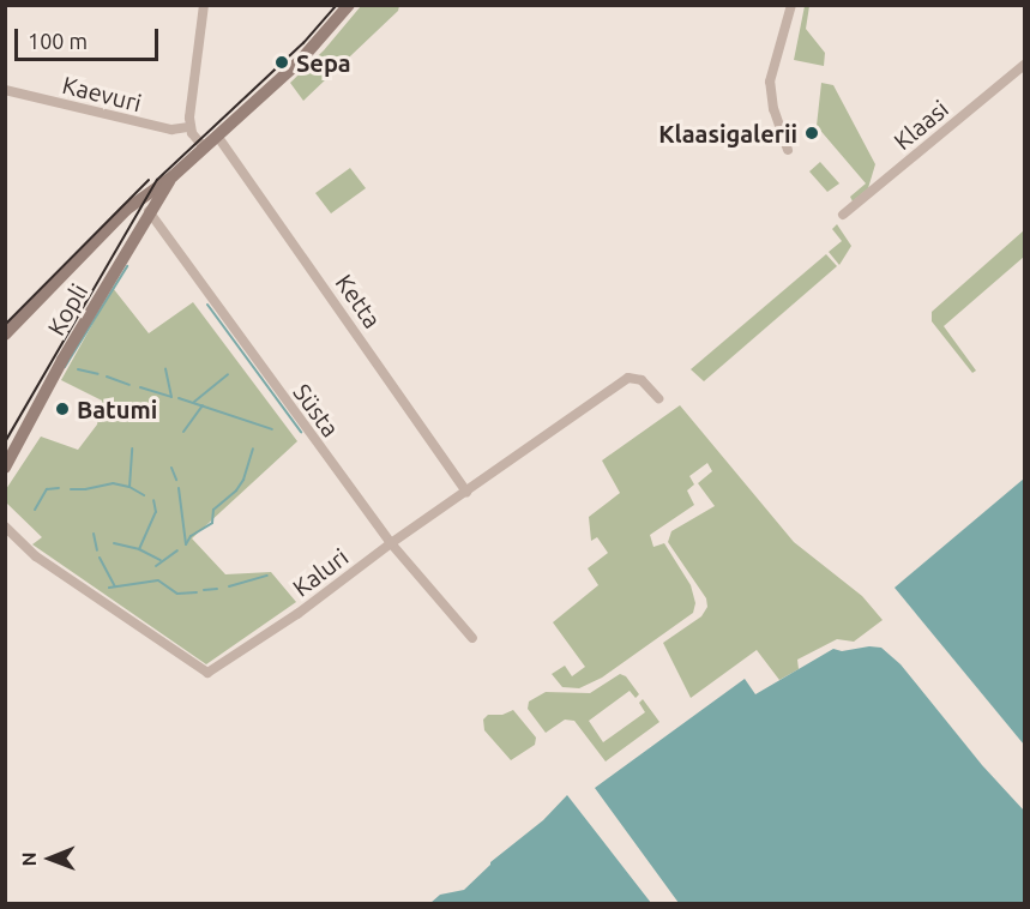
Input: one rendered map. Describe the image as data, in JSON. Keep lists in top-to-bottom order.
{
  "streets": {
    "street": [
      "Kaevuri",
      "Klaasi",
      "Ketta",
      "Kopli",
      "Süsta",
      "Kaluri"
    ]
  },
  "crossings": [
    ["Ketta", "Kopli"],
    ["Ketta", "Kaluri"],
    ["Kopli", "Süsta"],
    ["Süsta", "Kaluri"]
  ],
  "places": ["Sepa", "Klaasigalerii", "Batumi"],
  "scale_bar": "100 m",
  "north": "left"
}
